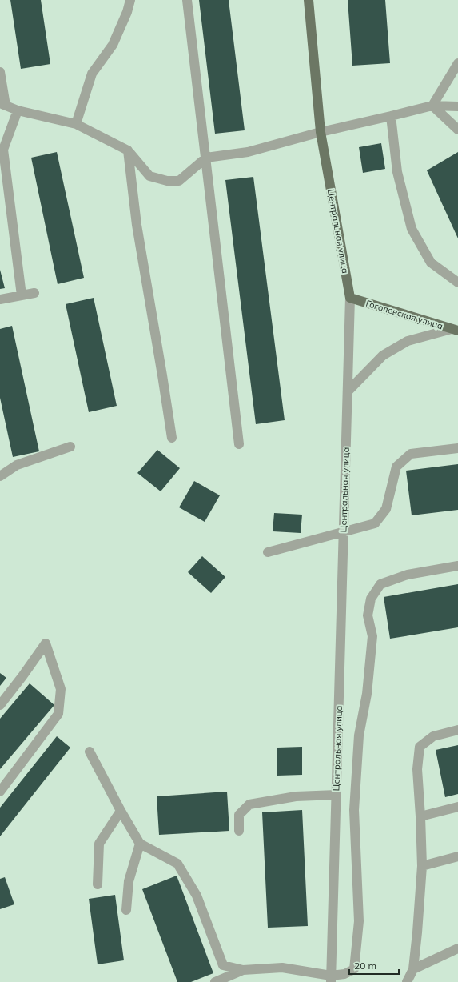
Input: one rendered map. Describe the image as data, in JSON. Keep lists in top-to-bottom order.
{
  "streets": {
    "main road": ["Центральная улица", "Гоголевская улица"]
  },
  "crossings": [
    ["Центральная улица", "Гоголевская улица"]
  ],
  "scale_bar": "20 m"
}
